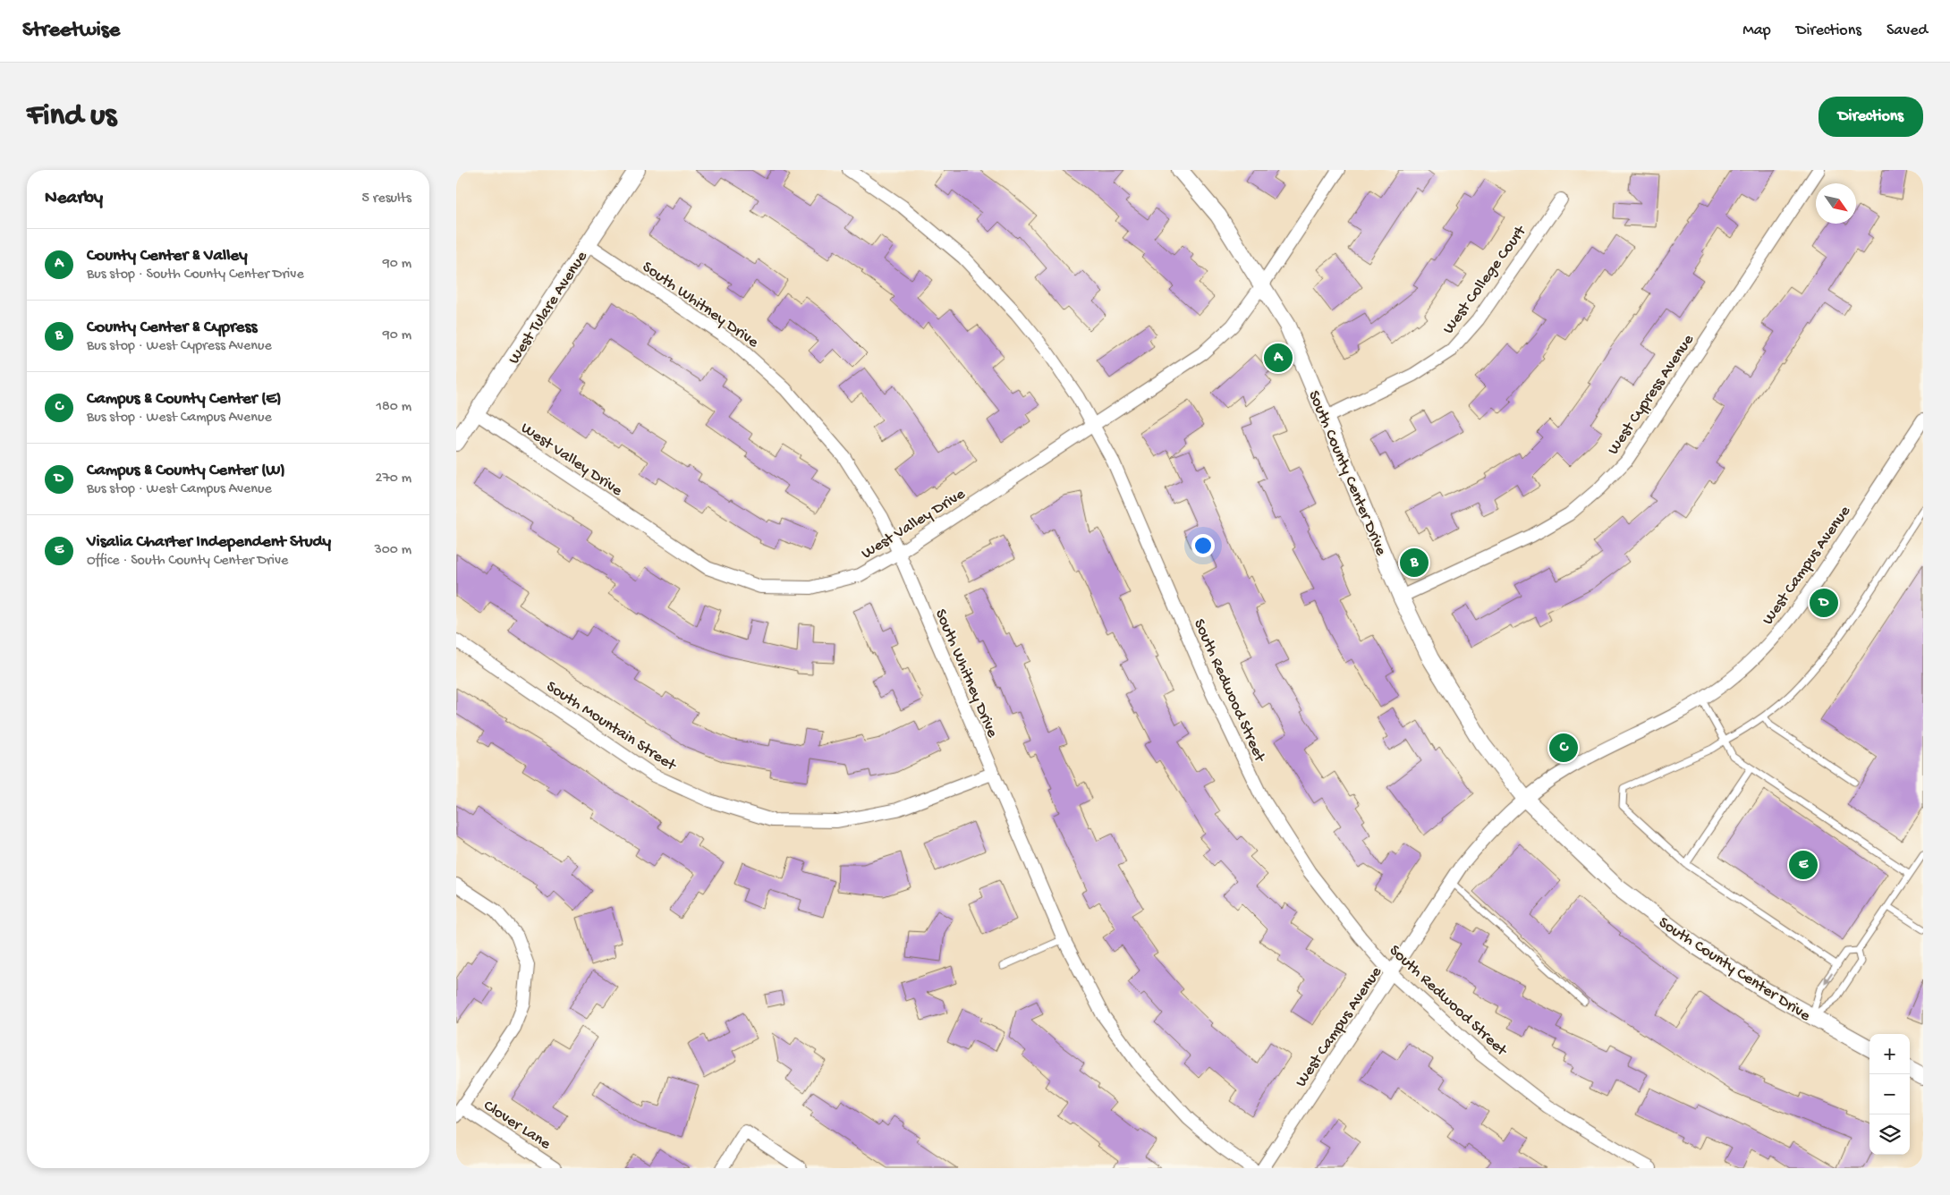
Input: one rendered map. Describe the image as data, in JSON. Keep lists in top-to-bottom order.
{
  "streets": {
    "street": [
      "West College Court",
      "South Whitney Drive",
      "West Tulare Avenue",
      "West Cypress Avenue",
      "West Valley Drive",
      "South County Center Drive",
      "West Campus Avenue",
      "South Redwood Street",
      "South Mountain Street",
      "Clover Lane"
    ]
  },
  "crossings": [
    ["West College Court", "South County Center Drive"],
    ["South Whitney Drive", "West Tulare Avenue"],
    ["South Whitney Drive", "West Valley Drive"],
    ["South Whitney Drive", "South Mountain Street"],
    ["West Tulare Avenue", "West Valley Drive"],
    ["West Cypress Avenue", "South County Center Drive"],
    ["West Valley Drive", "South County Center Drive"],
    ["West Valley Drive", "South Redwood Street"],
    ["South County Center Drive", "West Campus Avenue"],
    ["West Campus Avenue", "South Redwood Street"]
  ],
  "north": "bottom right",
  "page": {
    "header": "Streetwise",
    "nav": ["Map", "Directions", "Saved"],
    "buttons": "Directions",
    "title": "Find us",
    "heading": ["Nearby", "5 results"],
    "list": [
      {
        "mark": "A",
        "name": "County Center & Valley",
        "note": "Bus stop · South County Center Drive",
        "value": "90 m"
      },
      {
        "mark": "B",
        "name": "County Center & Cypress",
        "note": "Bus stop · West Cypress Avenue",
        "value": "90 m"
      },
      {
        "mark": "C",
        "name": "Campus & County Center (E)",
        "note": "Bus stop · West Campus Avenue",
        "value": "180 m"
      },
      {
        "mark": "D",
        "name": "Campus & County Center (W)",
        "note": "Bus stop · West Campus Avenue",
        "value": "270 m"
      },
      {
        "mark": "E",
        "name": "Visalia Charter Independent Study",
        "note": "Office · South County Center Drive",
        "value": "300 m"
      }
    ],
    "pins": [
      "A",
      "B",
      "D",
      "C",
      "E"
    ],
    "map_buttons": ["+", "−"]
  }
}
